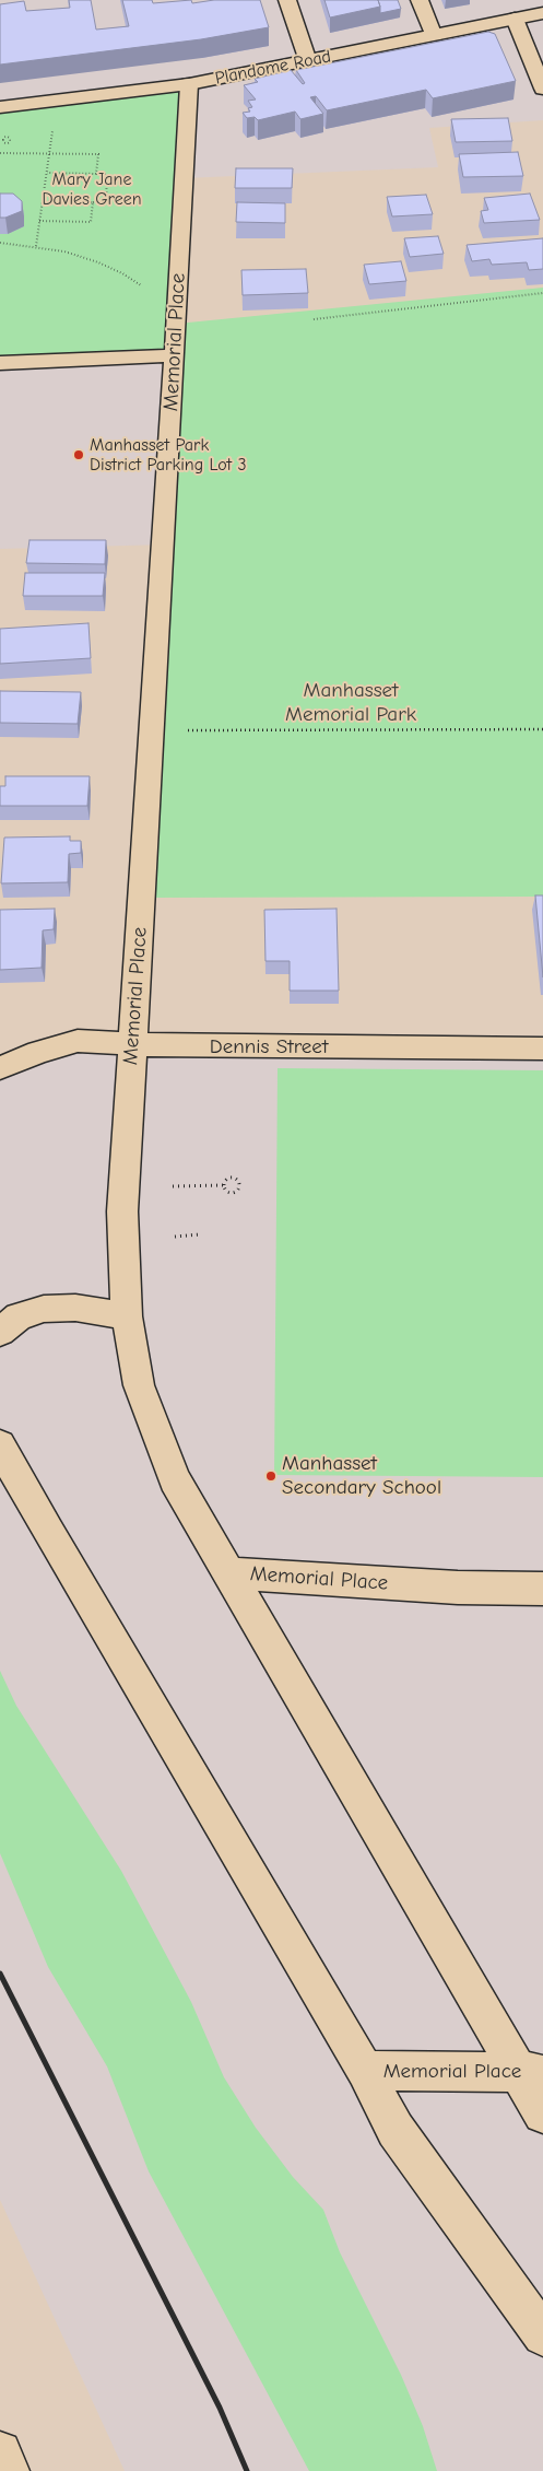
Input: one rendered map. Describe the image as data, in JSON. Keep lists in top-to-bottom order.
{
  "streets": {
    "street": ["Plandome Road", "Memorial Place", "Dennis Street"]
  },
  "crossings": [
    ["Plandome Road", "Memorial Place"],
    ["Memorial Place", "Dennis Street"]
  ],
  "parks": ["Mary Jane Davies Green", "Manhasset Memorial Park"],
  "places": ["Manhasset Park District Parking Lot 3", "Manhasset Secondary School"]
}
